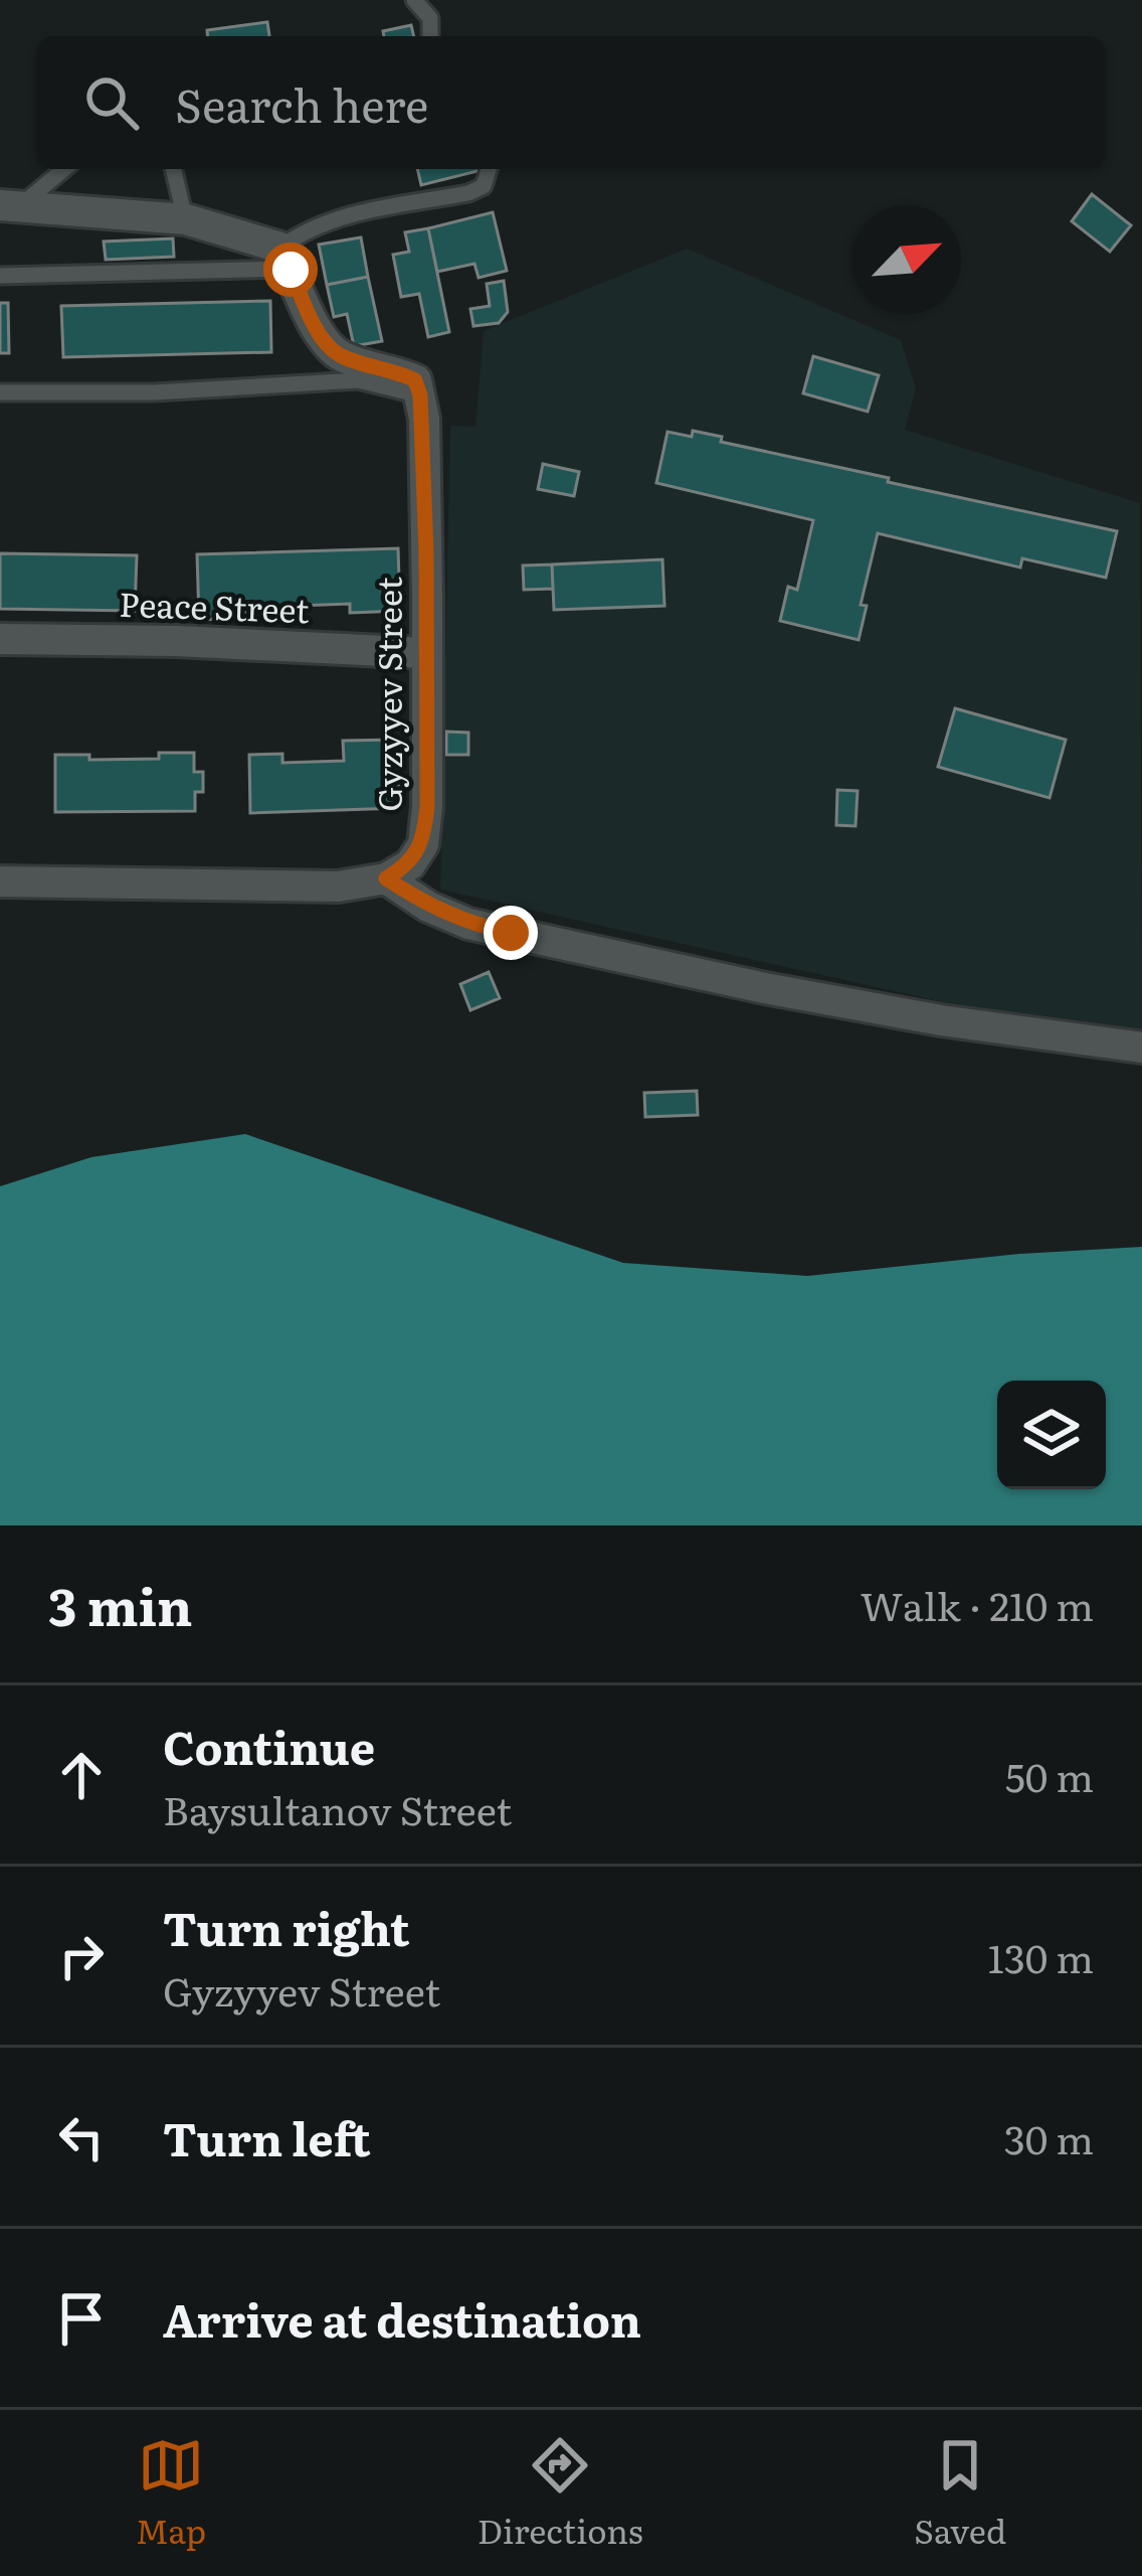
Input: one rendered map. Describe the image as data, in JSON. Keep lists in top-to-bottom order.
{
  "streets": {
    "street": ["Peace Street", "Gyzyyev Street"]
  },
  "crossings": [
    ["Peace Street", "Gyzyyev Street"]
  ],
  "north": "top right",
  "page": {
    "search": "Search here",
    "heading": ["3 min", "Walk · 210 m"],
    "list": [
      ["Continue", "Baysultanov Street", "50 m"],
      ["Turn right", "Gyzyyev Street", "130 m"],
      ["Turn left", "30 m"],
      "Arrive at destination"
    ],
    "nav": ["Map", "Directions", "Saved"]
  }
}
